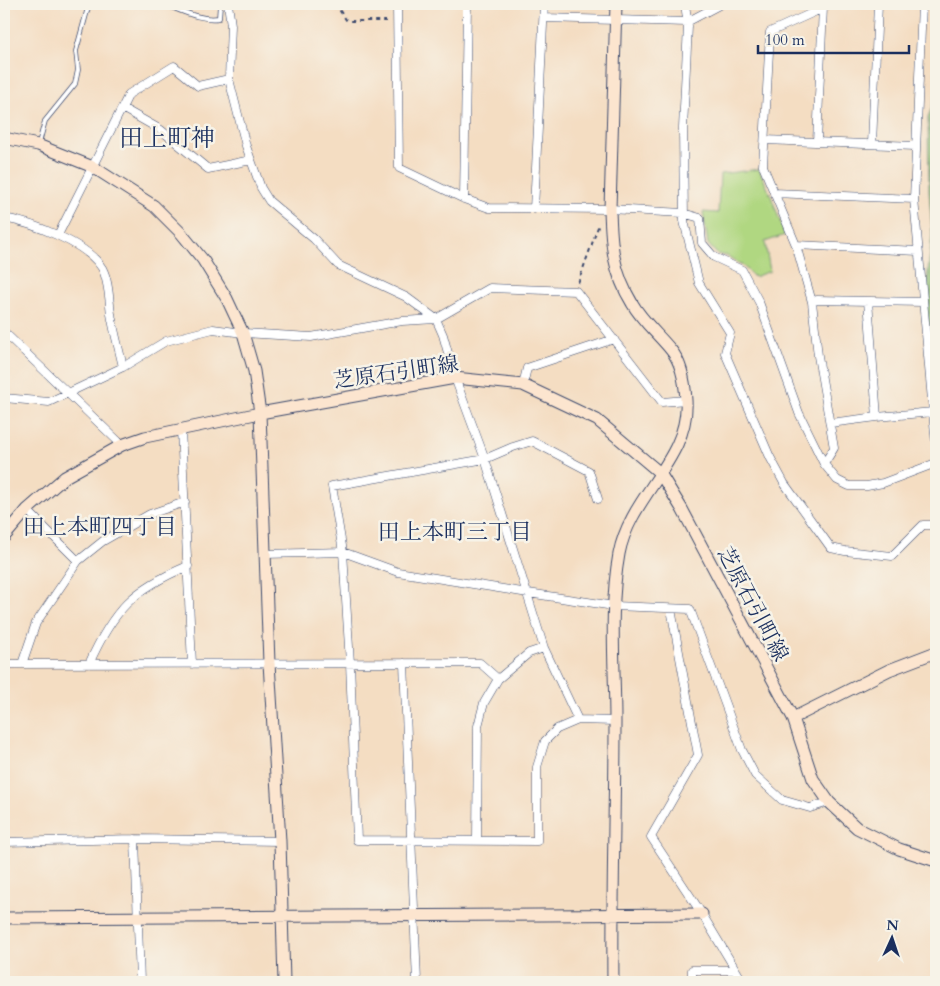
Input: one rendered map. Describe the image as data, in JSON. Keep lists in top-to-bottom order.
{
  "streets": {
    "street": ["芝原石引町線"]
  },
  "districts": ["田上町神", "田上本町四丁目", "田上本町三丁目"],
  "scale_bar": "100 m",
  "north": "top"
}
